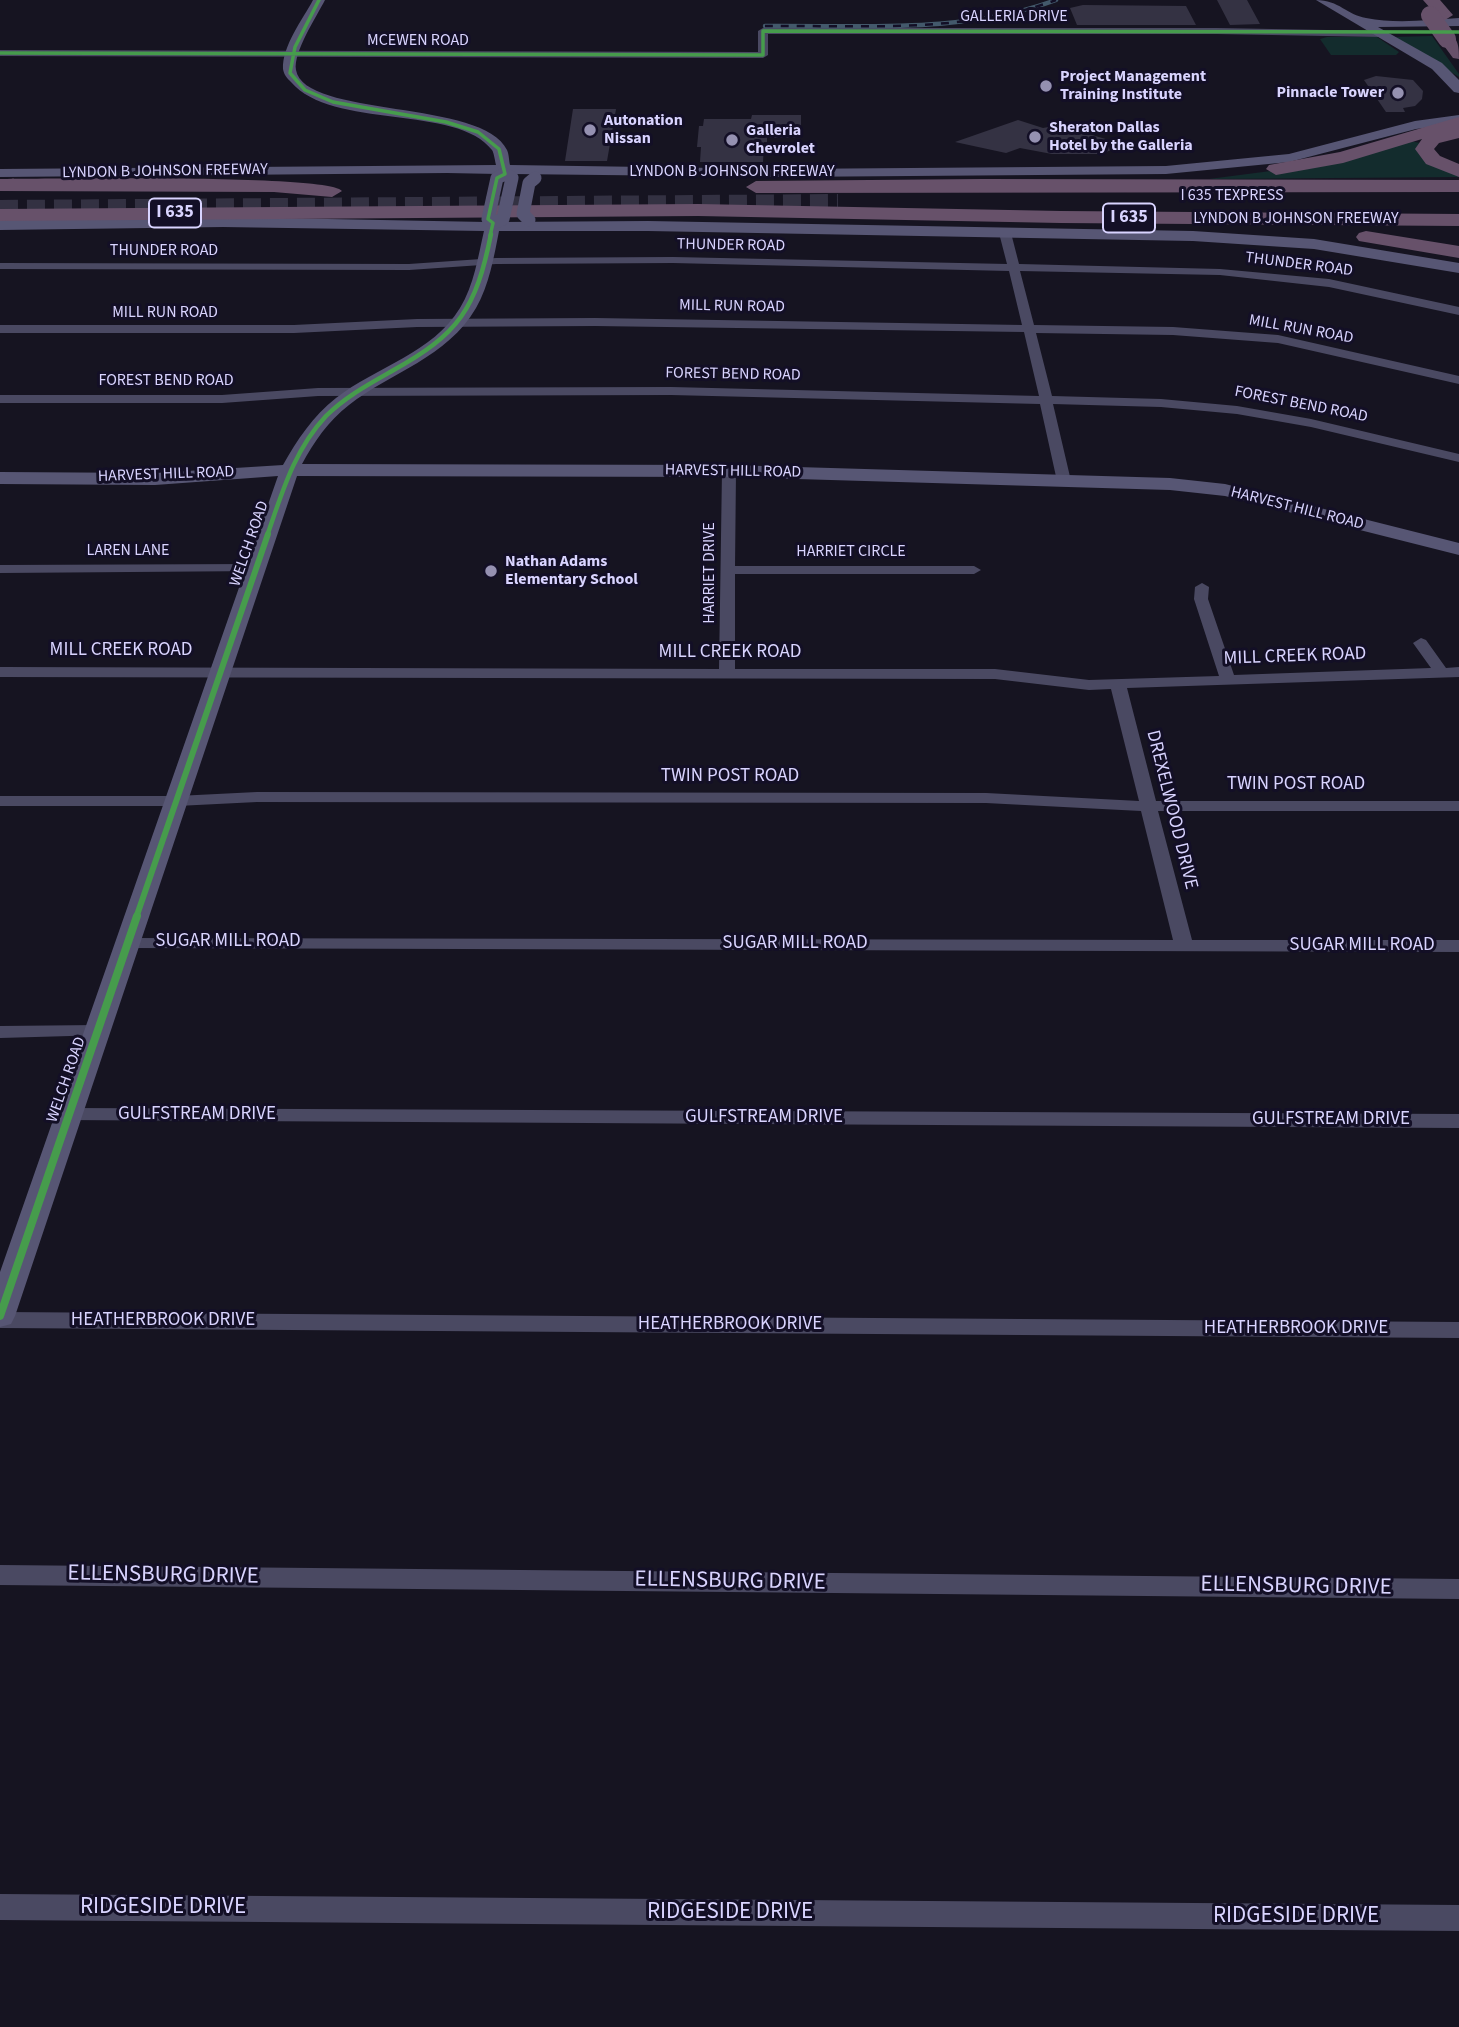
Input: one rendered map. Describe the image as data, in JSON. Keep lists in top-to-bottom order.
{
  "streets": {
    "highway": ["LYNDON B JOHNSON FREEWAY", "I 635 TEXPRESS", "I 635"],
    "main road": ["HARVEST HILL ROAD", "WELCH ROAD"],
    "street": [
      "GALLERIA DRIVE",
      "MCEWEN ROAD",
      "THUNDER ROAD",
      "MILL RUN ROAD",
      "FOREST BEND ROAD",
      "LAREN LANE",
      "HARRIET CIRCLE",
      "HARRIET DRIVE",
      "MILL CREEK ROAD",
      "TWIN POST ROAD",
      "DREXELWOOD DRIVE",
      "SUGAR MILL ROAD",
      "GULFSTREAM DRIVE",
      "HEATHERBROOK DRIVE",
      "ELLENSBURG DRIVE",
      "RIDGESIDE DRIVE"
    ]
  },
  "crossings": [
    ["GALLERIA DRIVE", "MCEWEN ROAD"],
    ["MCEWEN ROAD", "WELCH ROAD"],
    ["LYNDON B JOHNSON FREEWAY", "WELCH ROAD"],
    ["THUNDER ROAD", "WELCH ROAD"],
    ["MILL RUN ROAD", "WELCH ROAD"],
    ["FOREST BEND ROAD", "WELCH ROAD"],
    ["HARVEST HILL ROAD", "WELCH ROAD"],
    ["HARVEST HILL ROAD", "HARRIET DRIVE"],
    ["WELCH ROAD", "LAREN LANE"],
    ["WELCH ROAD", "MILL CREEK ROAD"],
    ["WELCH ROAD", "TWIN POST ROAD"],
    ["WELCH ROAD", "SUGAR MILL ROAD"],
    ["WELCH ROAD", "GULFSTREAM DRIVE"],
    ["WELCH ROAD", "HEATHERBROOK DRIVE"],
    ["HARRIET CIRCLE", "HARRIET DRIVE"],
    ["HARRIET DRIVE", "MILL CREEK ROAD"],
    ["MILL CREEK ROAD", "DREXELWOOD DRIVE"],
    ["TWIN POST ROAD", "DREXELWOOD DRIVE"],
    ["DREXELWOOD DRIVE", "SUGAR MILL ROAD"]
  ],
  "places": [
    "Project Management Training Institute",
    "Pinnacle Tower",
    "Autonation Nissan",
    "Sheraton Dallas Hotel by the Galleria",
    "Galleria Chevrolet",
    "Nathan Adams Elementary School"
  ]
}
